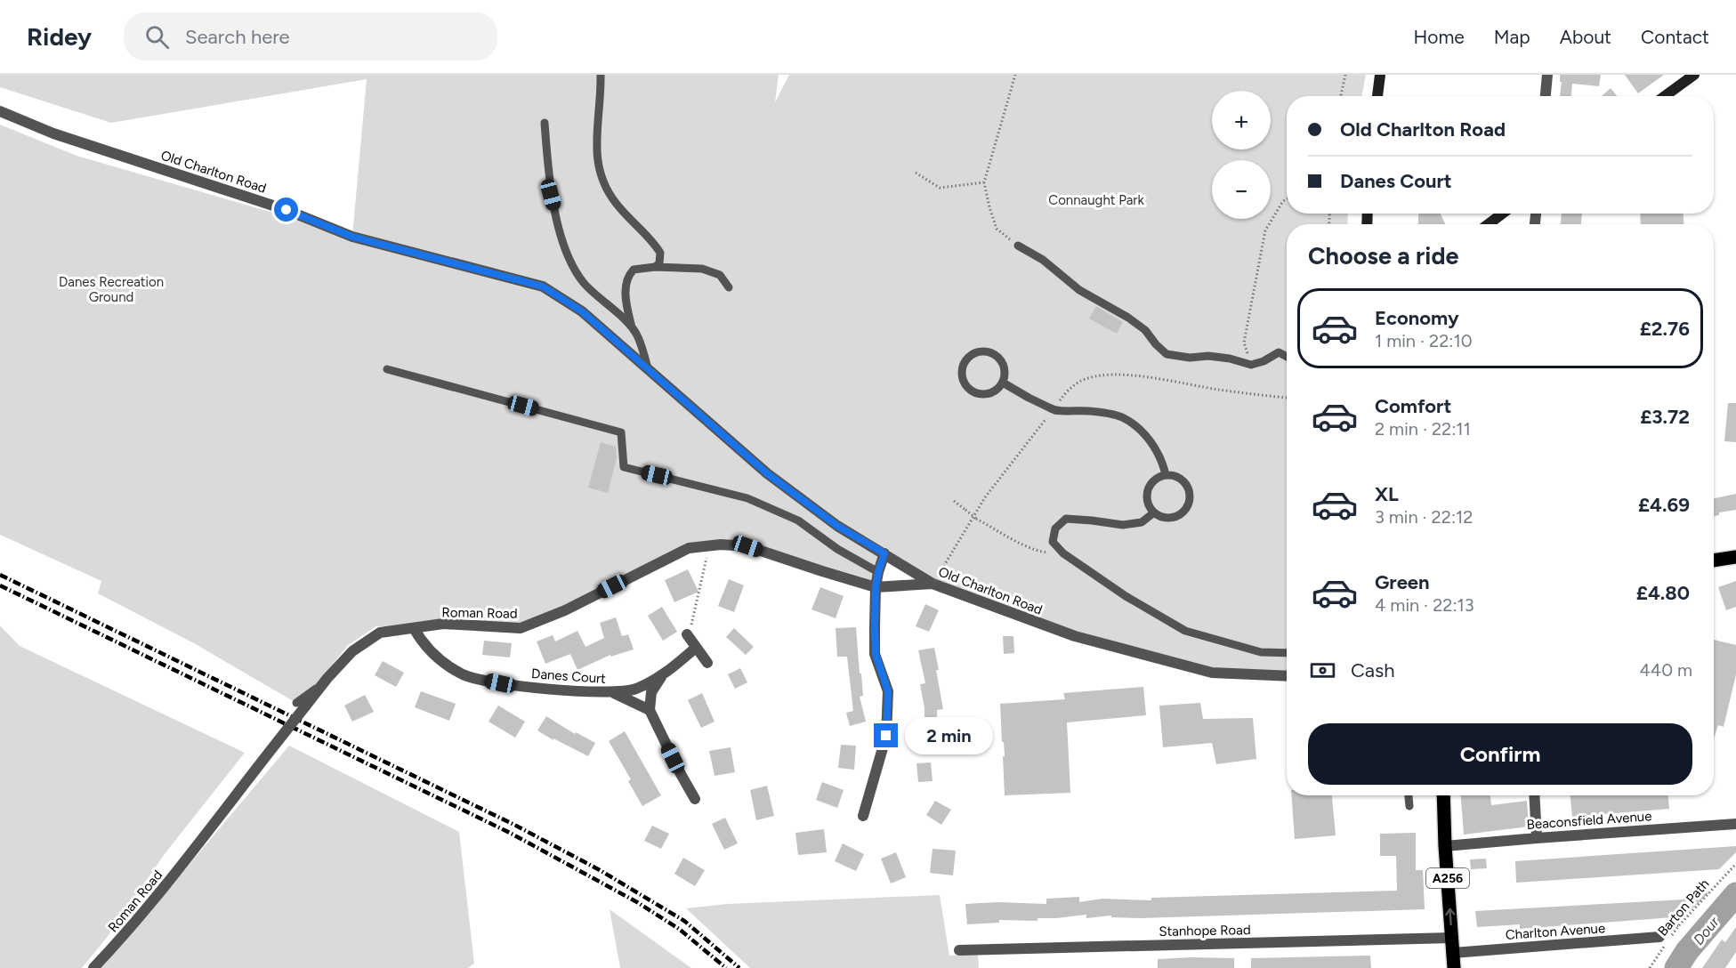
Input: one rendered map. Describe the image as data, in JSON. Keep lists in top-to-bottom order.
{
  "streets": {
    "main road": ["A256"],
    "street": [
      "Old Charlton Road",
      "Roman Road",
      "Danes Court",
      "Beaconsfield Avenue",
      "Stanhope Road",
      "Charlton Avenue"
    ],
    "path": ["Barton Path"]
  },
  "crossings": [
    ["Old Charlton Road", "Roman Road"],
    ["Roman Road", "Danes Court"],
    ["Beaconsfield Avenue", "A256"],
    ["A256", "Stanhope Road"],
    ["A256", "Charlton Avenue"]
  ],
  "water": ["Dour"],
  "parks": ["Connaught Park", "Danes Recreation Ground"],
  "page": {
    "header": "Ridey",
    "search": "Search here",
    "nav": [
      "Home",
      "Map",
      "About",
      "Contact"
    ],
    "map_buttons": ["+", "−"],
    "banner": ["Old Charlton Road", "Danes Court"],
    "heading": "Choose a ride",
    "list": [
      {
        "name": "Economy",
        "note": "1 min · 22:10",
        "value": "£2.76"
      },
      {
        "name": "Comfort",
        "note": "2 min · 22:11",
        "value": "£3.72"
      },
      {
        "name": "XL",
        "note": "3 min · 22:12",
        "value": "£4.69"
      },
      {
        "name": "Green",
        "note": "4 min · 22:13",
        "value": "£4.80"
      }
    ],
    "pay": ["Cash", "440 m"],
    "buttons": "Confirm",
    "bubble": "2 min"
  }
}
